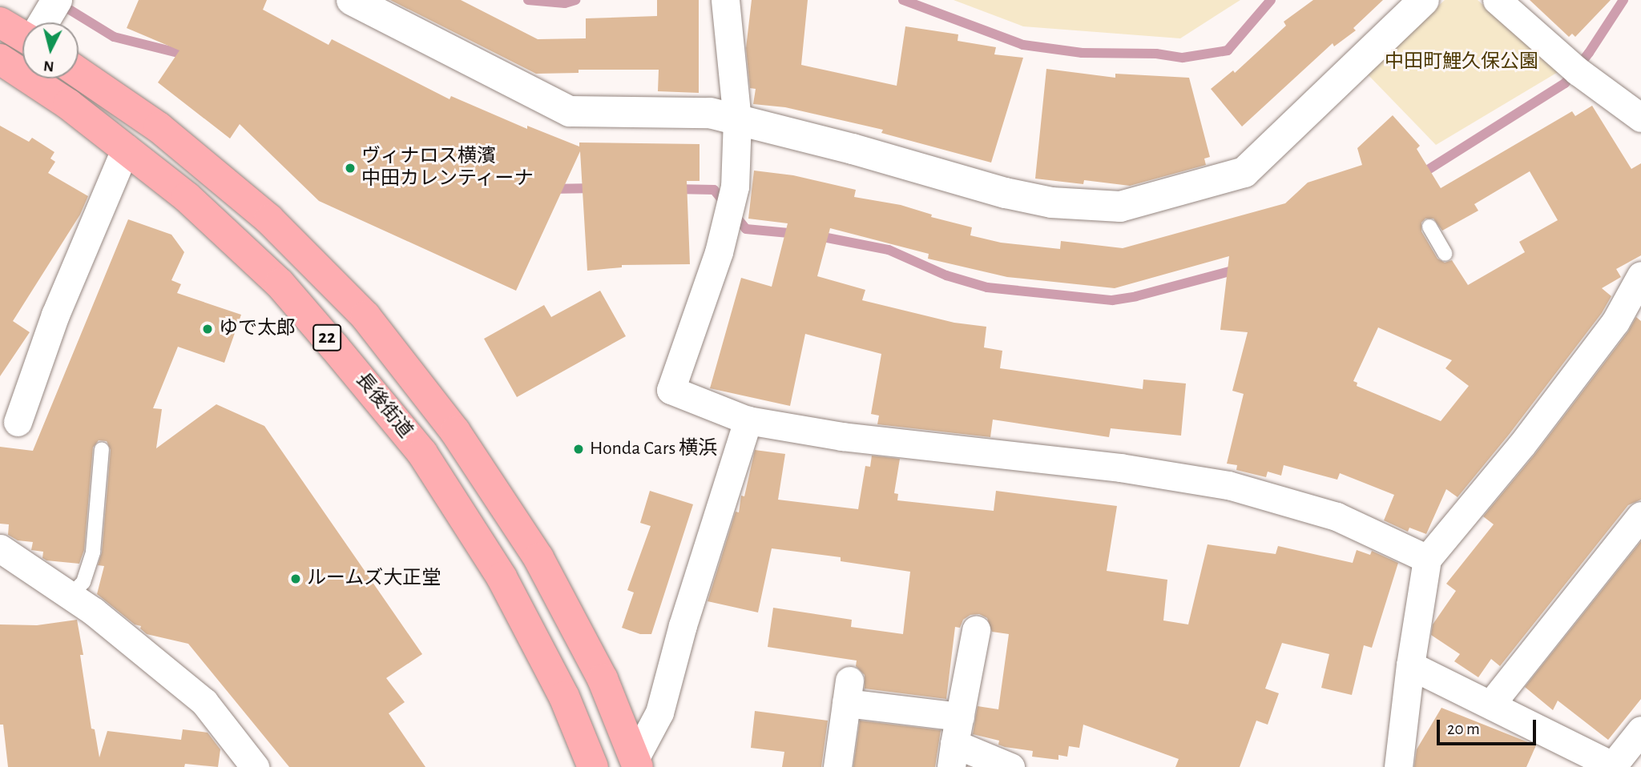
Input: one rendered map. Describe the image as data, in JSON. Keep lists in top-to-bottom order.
{
  "streets": {
    "main road": ["22", "長後街道"]
  },
  "parks": ["中田町鯉久保公園"],
  "places": [
    "ヴィナロス横濱 中田カレンティーナ",
    "ゆで太郎",
    "Honda Cars 横浜",
    "ルームズ大正堂"
  ],
  "scale_bar": "20 m",
  "north": "bottom"
}
